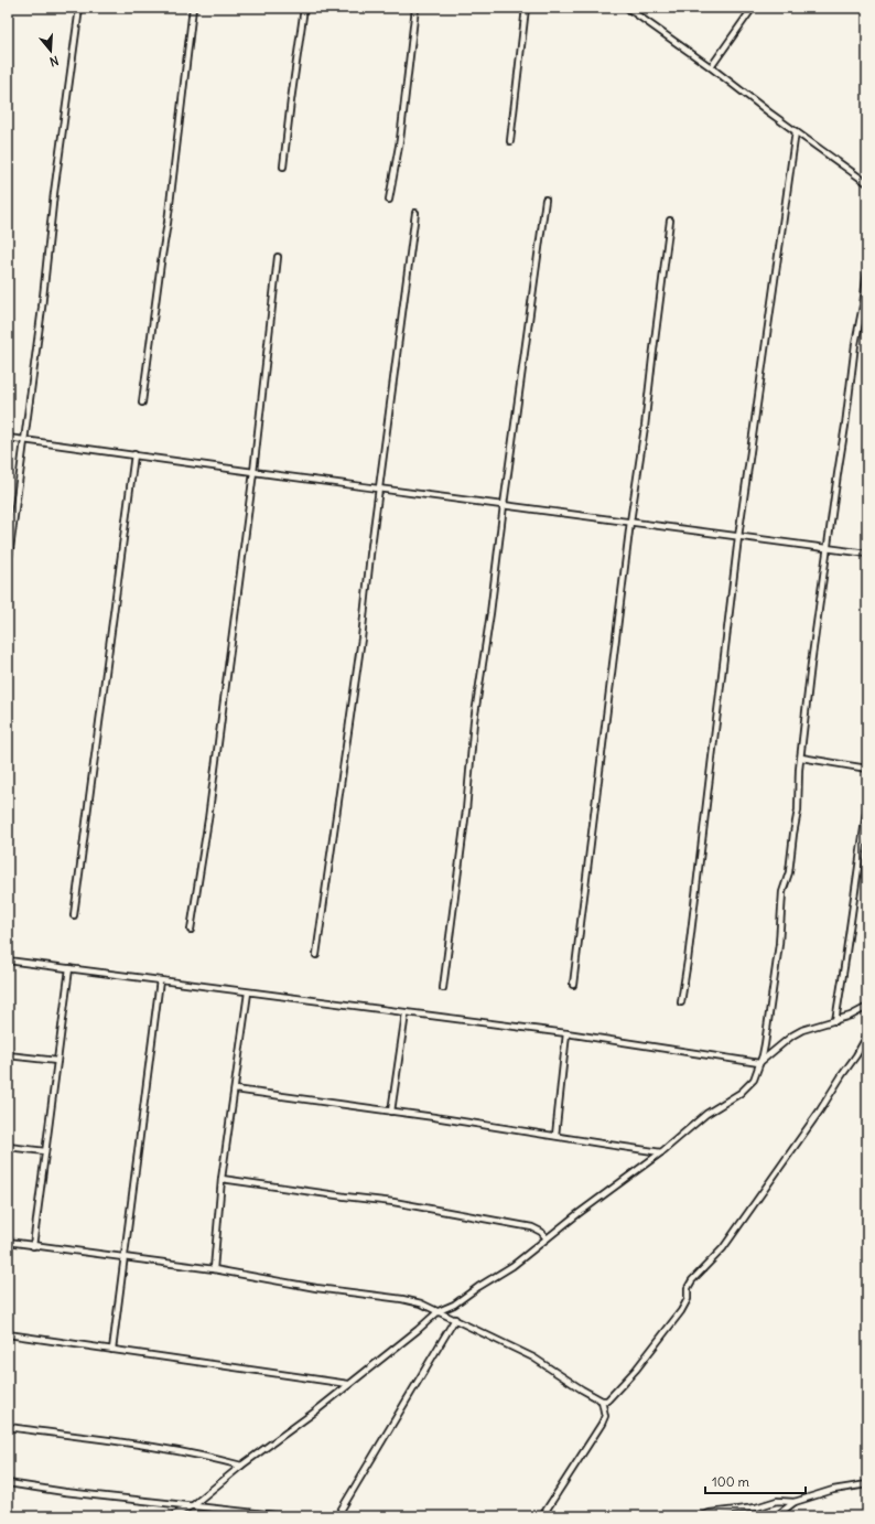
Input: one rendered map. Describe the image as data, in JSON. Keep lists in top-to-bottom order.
{
  "scale_bar": "100 m",
  "north": "bottom"
}
